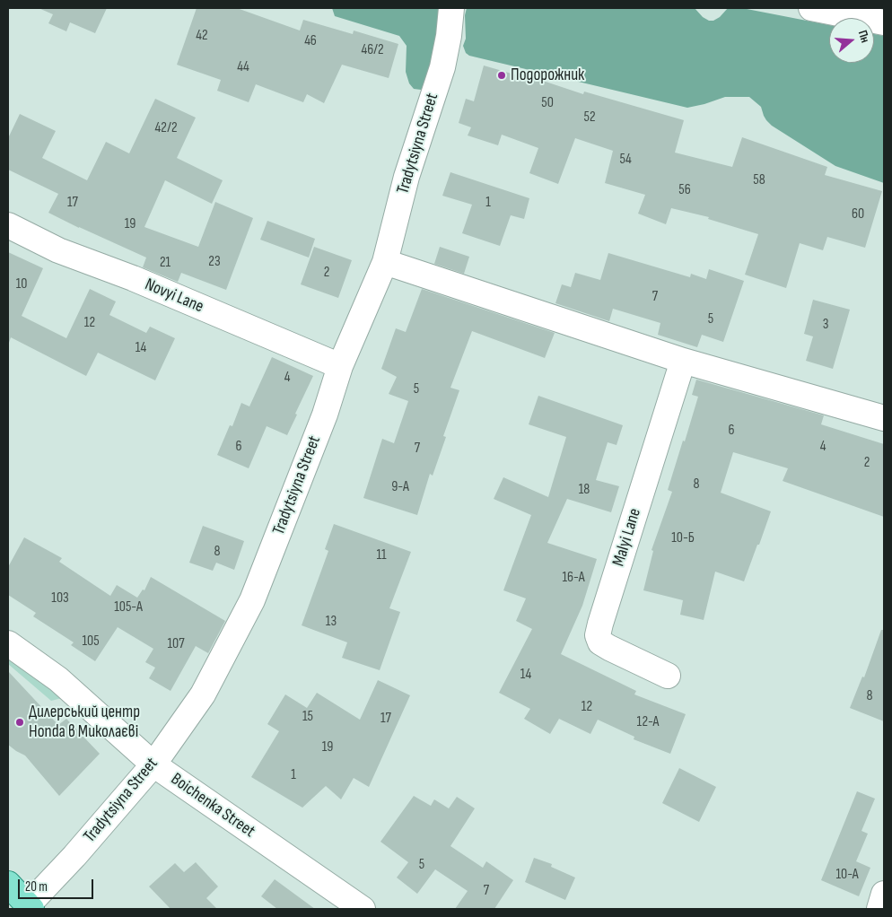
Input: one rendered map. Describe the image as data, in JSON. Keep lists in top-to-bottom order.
{
  "streets": {
    "street": [
      "Tradytsiyna Street",
      "Novyi Lane",
      "Malyi Lane",
      "Boichenka Street"
    ]
  },
  "crossings": [
    ["Tradytsiyna Street", "Novyi Lane"],
    ["Tradytsiyna Street", "Boichenka Street"]
  ],
  "places": ["Подорожник", "Дилерський центр Honda в Миколаєві"],
  "house_numbers": [
    "42",
    "46",
    "46/2",
    "44",
    "50",
    "52",
    "42/2",
    "54",
    "58",
    "56",
    "17",
    "1",
    "60",
    "19",
    "23",
    "21",
    "2",
    "10",
    "7",
    "5",
    "12",
    "3",
    "14",
    "4",
    "5",
    "6",
    "6",
    "4",
    "7",
    "2",
    "8",
    "9-А",
    "18",
    "10-Б",
    "8",
    "11",
    "16-А",
    "103",
    "105-А",
    "13",
    "105",
    "107",
    "14",
    "8",
    "12",
    "15",
    "17",
    "12-А",
    "19",
    "1",
    "5",
    "10-А",
    "7"
  ],
  "scale_bar": "20 m",
  "north": "right"
}
